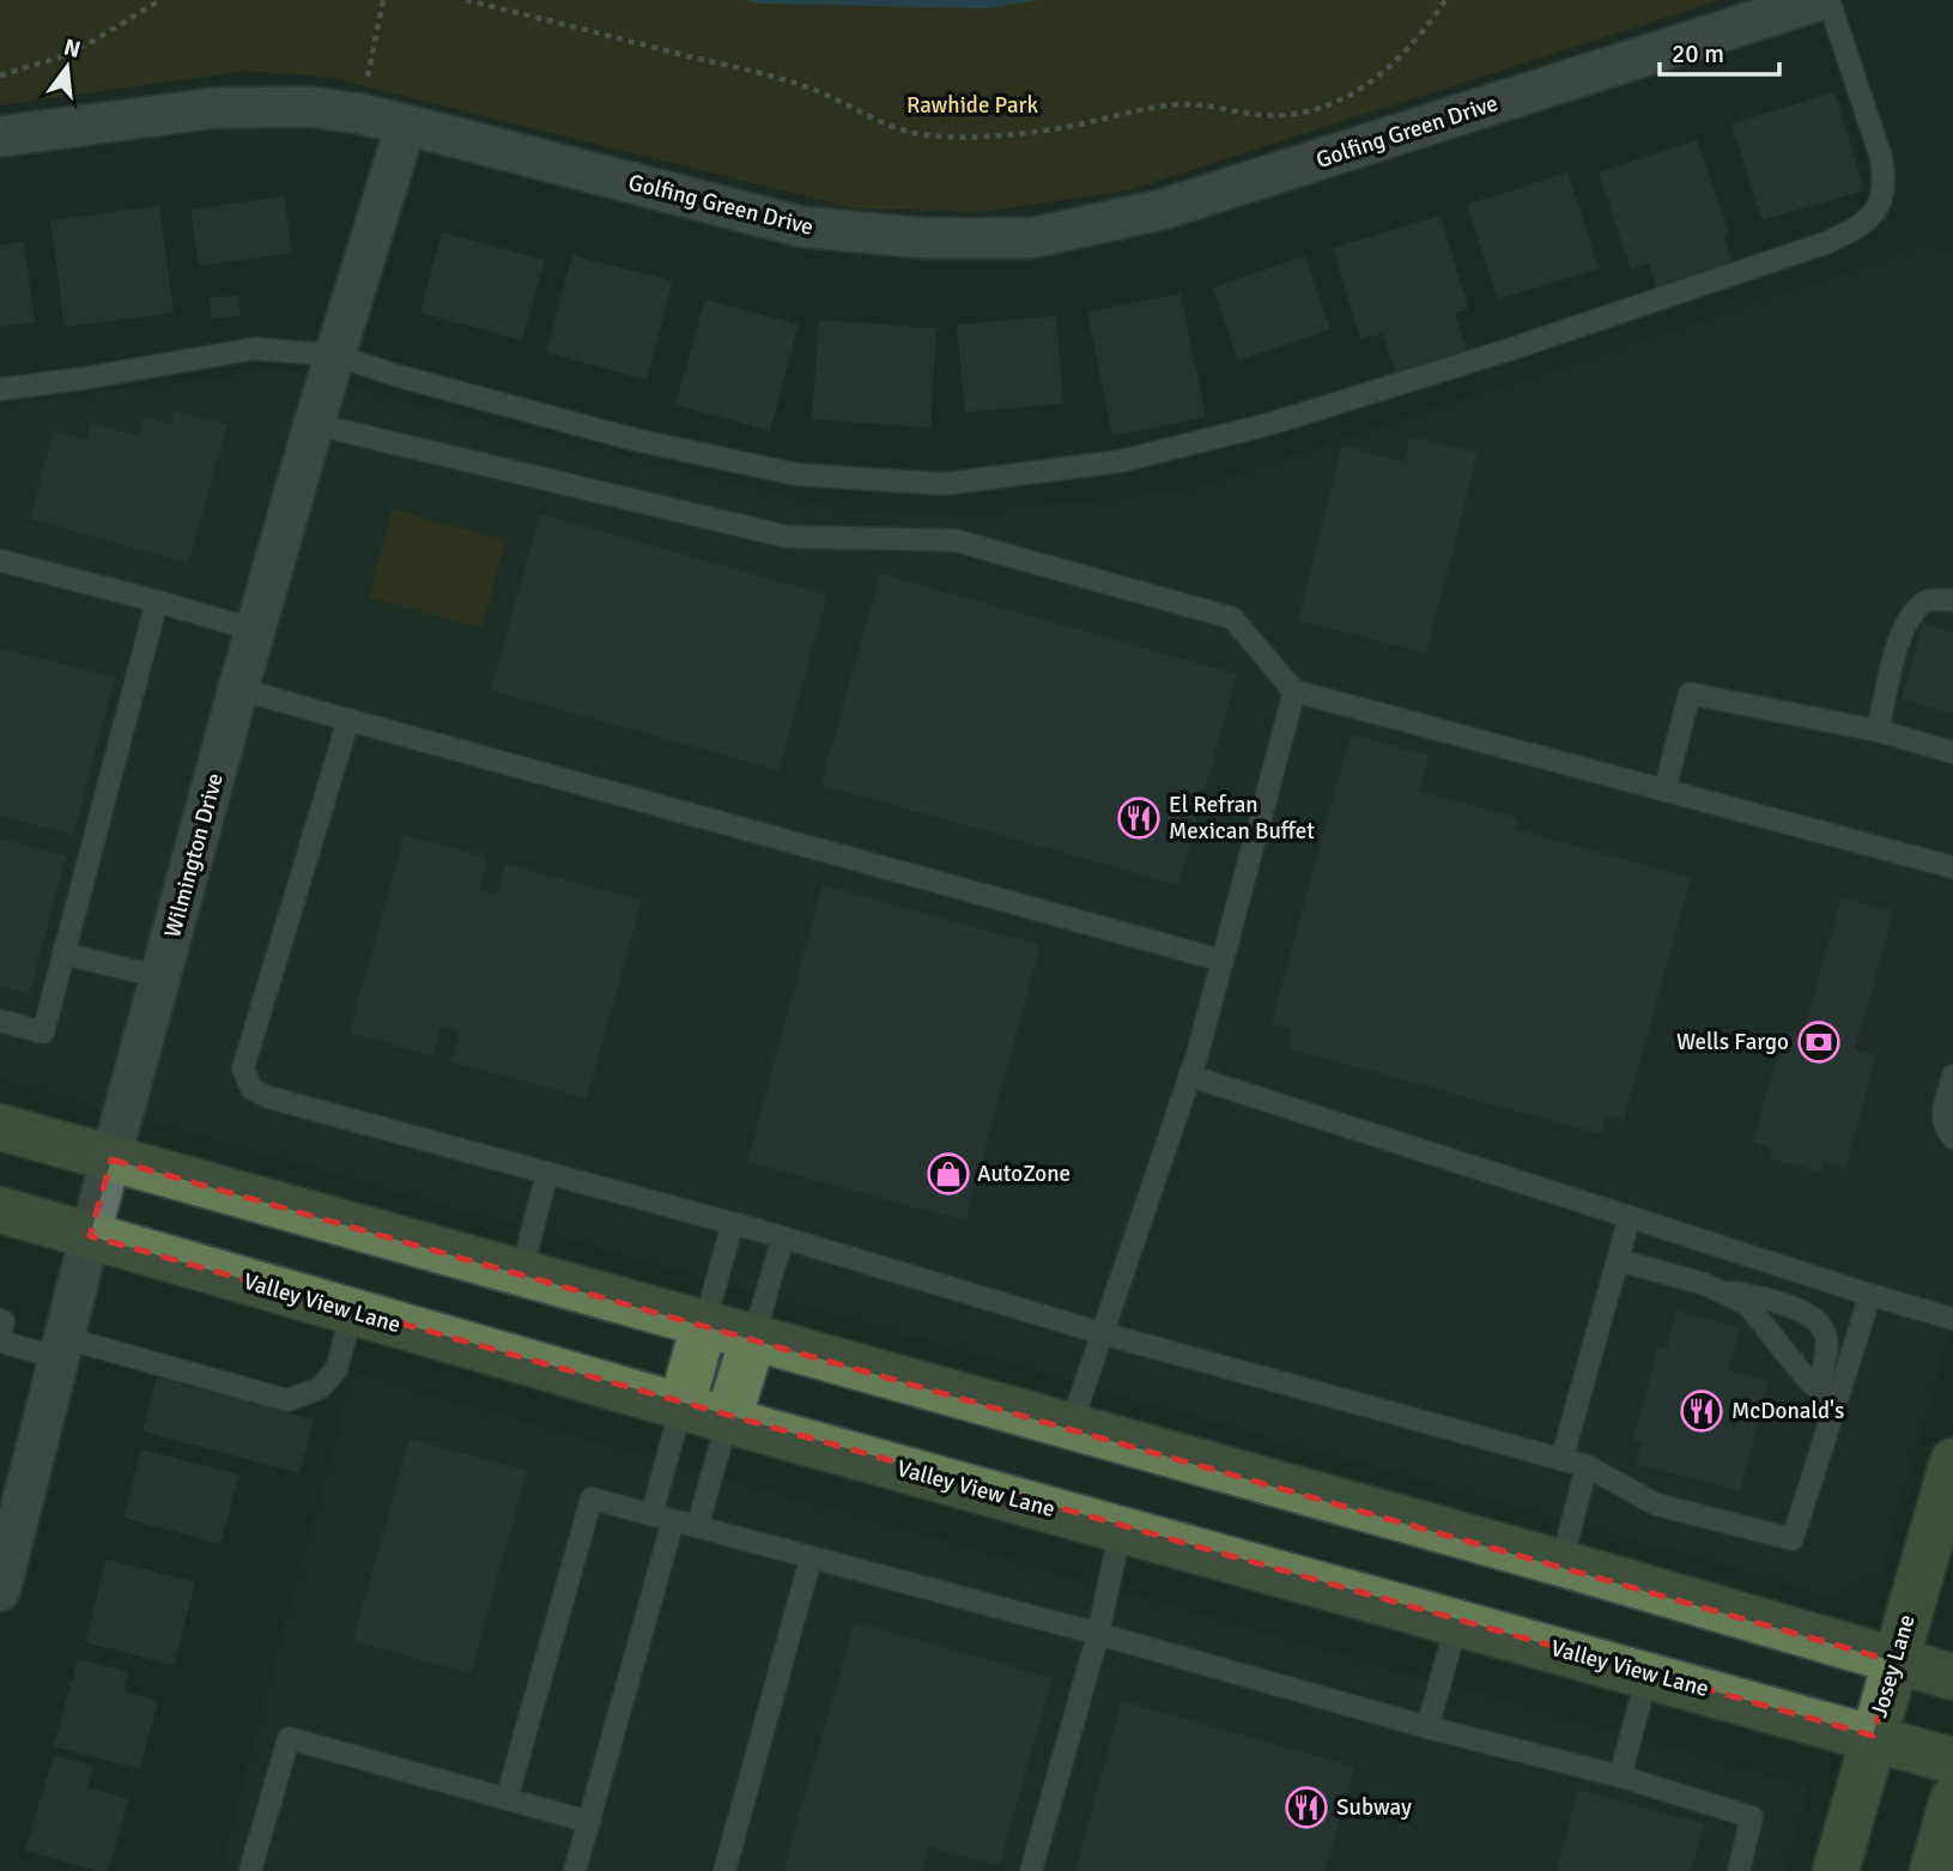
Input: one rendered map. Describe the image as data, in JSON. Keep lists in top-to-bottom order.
{
  "streets": {
    "main road": ["Valley View Lane", "Josey Lane"],
    "street": ["Golfing Green Drive", "Wilmington Drive"]
  },
  "crossings": [
    ["Golfing Green Drive", "Wilmington Drive"],
    ["Wilmington Drive", "Valley View Lane"],
    ["Valley View Lane", "Josey Lane"]
  ],
  "parks": ["Rawhide Park"],
  "places": {
    "restaurant": ["El Refran Mexican Buffet", "McDonald's", "Subway"],
    "bank": ["Wells Fargo"],
    "shop": ["AutoZone"]
  },
  "scale_bar": "20 m",
  "north": "top"
}
